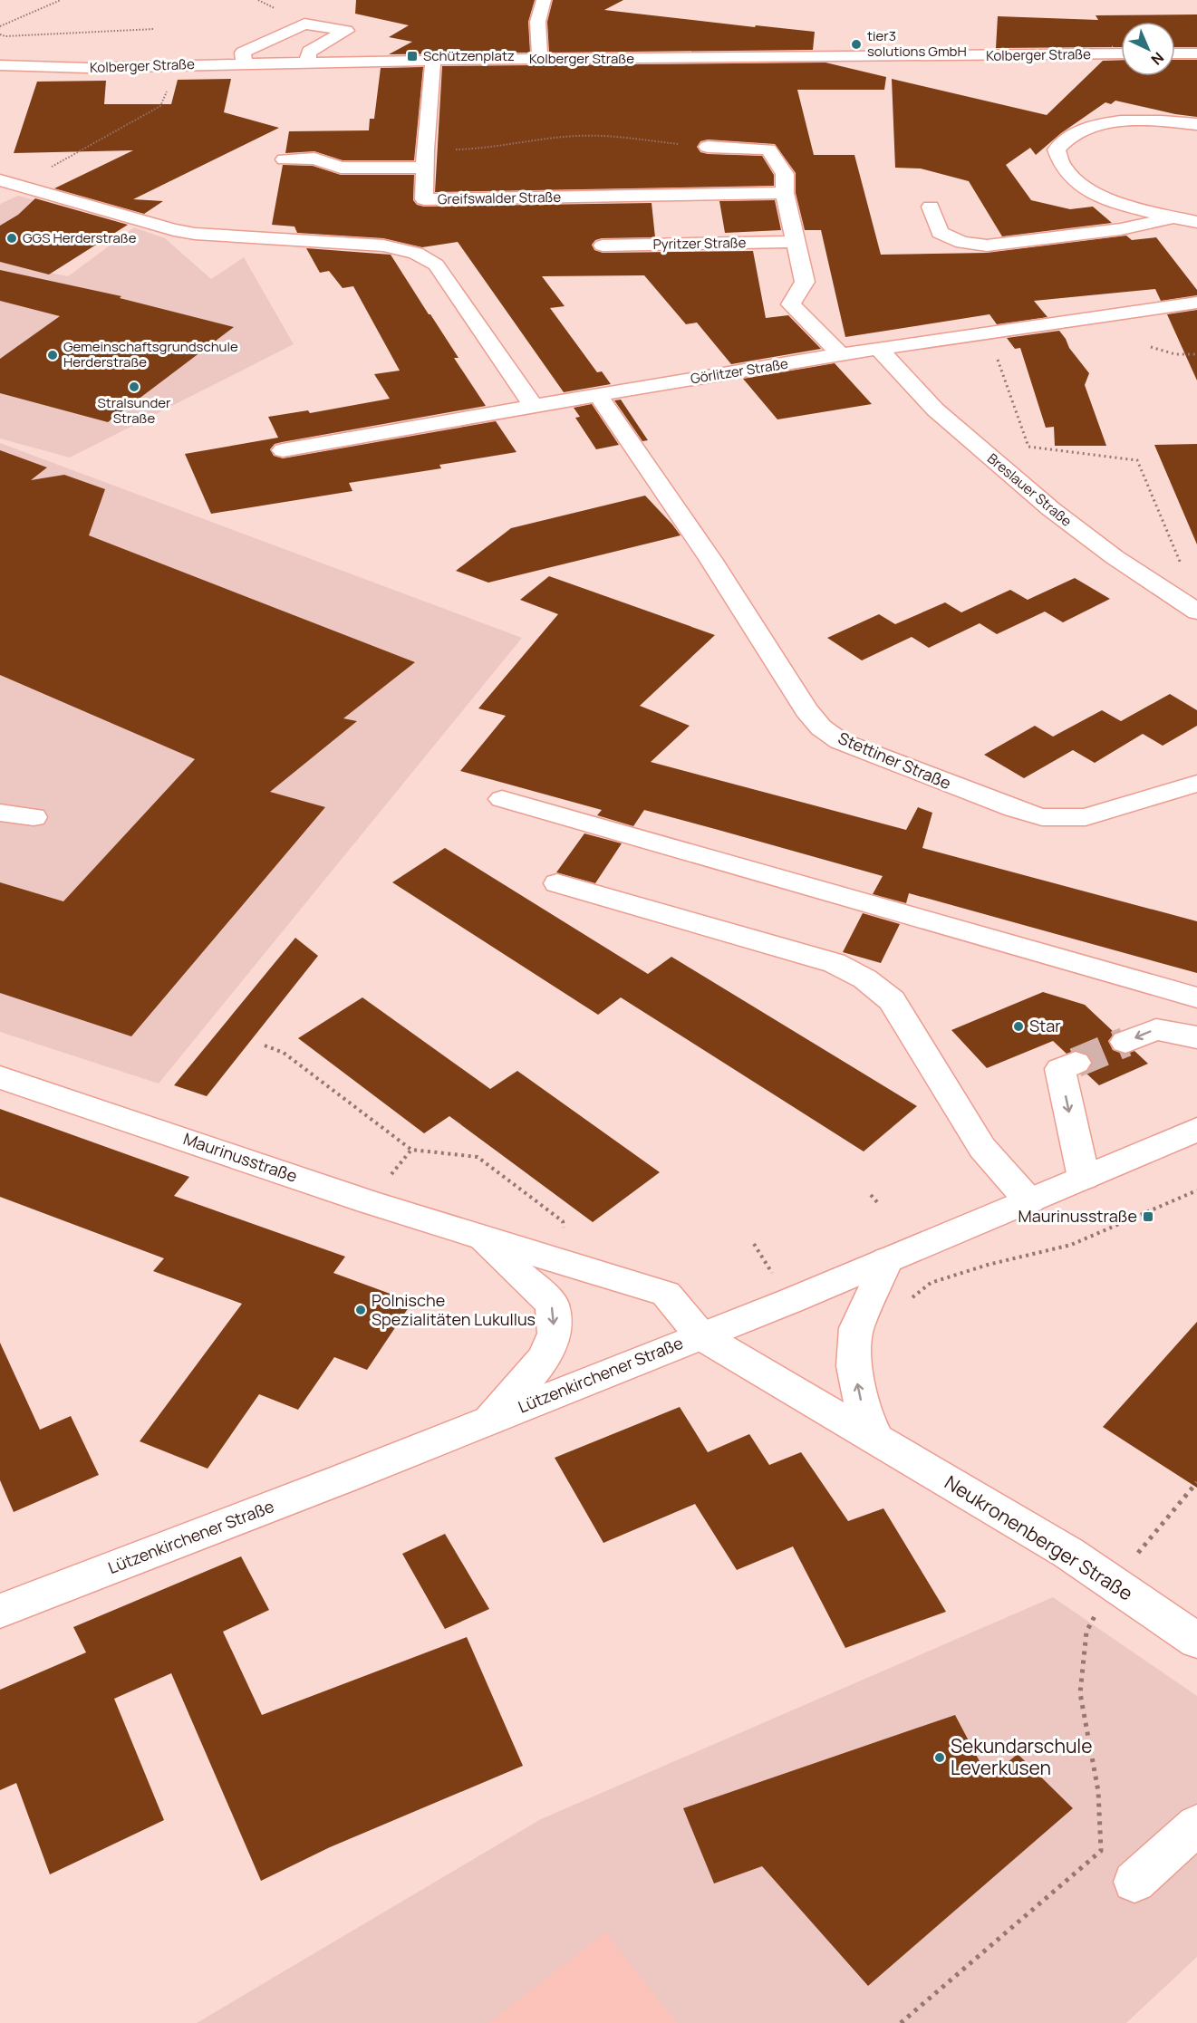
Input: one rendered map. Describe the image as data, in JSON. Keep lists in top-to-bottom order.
{
  "streets": {
    "street": [
      "Kolberger Straße",
      "Greifswalder Straße",
      "Pyritzer Straße",
      "Görlitzer Straße",
      "Breslauer Straße",
      "Stettiner Straße",
      "Maurinusstraße",
      "Lützenkirchener Straße",
      "Neukronenberger Straße"
    ]
  },
  "crossings": [
    ["Kolberger Straße", "Greifswalder Straße"],
    ["Görlitzer Straße", "Breslauer Straße"],
    ["Görlitzer Straße", "Stettiner Straße"],
    ["Maurinusstraße", "Lützenkirchener Straße"],
    ["Maurinusstraße", "Neukronenberger Straße"],
    ["Lützenkirchener Straße", "Neukronenberger Straße"]
  ],
  "places": {
    "other": [
      "tier3 solutions GmbH",
      "GGS Herderstraße",
      "Gemeinschaftsgrundschule Herderstraße",
      "Stralsunder Straße",
      "Star",
      "Polnische Spezialitäten Lukullus",
      "Sekundarschule Leverkusen"
    ],
    "transit": ["Schützenplatz", "Maurinusstraße"]
  },
  "north": "bottom right"
}
